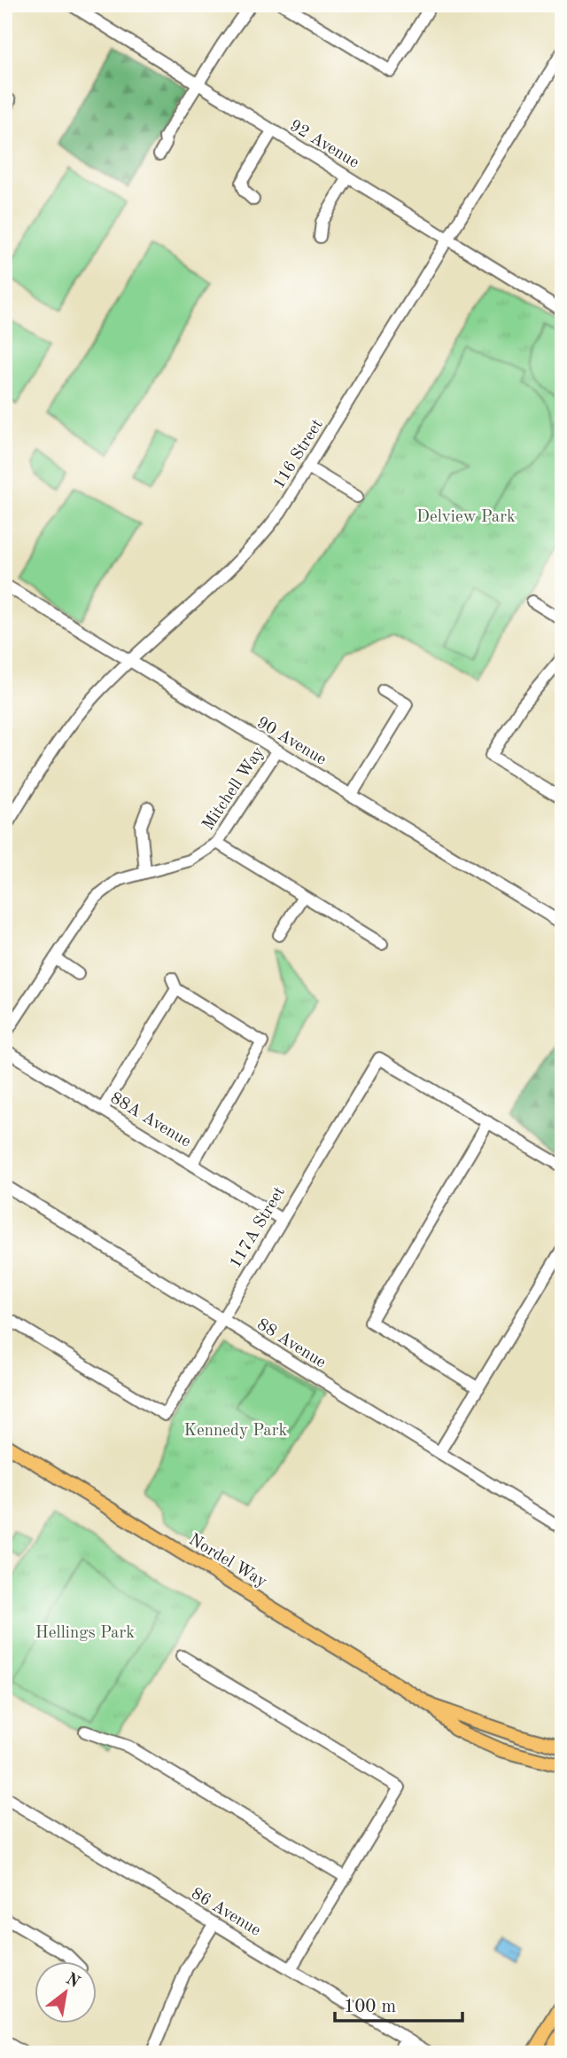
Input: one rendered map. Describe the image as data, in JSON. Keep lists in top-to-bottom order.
{
  "streets": {
    "main road": ["Nordel Way"],
    "street": [
      "92 Avenue",
      "116 Street",
      "90 Avenue",
      "Mitchell Way",
      "88A Avenue",
      "117A Street",
      "88 Avenue",
      "86 Avenue"
    ]
  },
  "crossings": [
    ["92 Avenue", "116 Street"],
    ["116 Street", "90 Avenue"],
    ["90 Avenue", "Mitchell Way"],
    ["88A Avenue", "117A Street"],
    ["117A Street", "88 Avenue"]
  ],
  "parks": ["Delview Park", "Kennedy Park", "Hellings Park"],
  "scale_bar": "100 m",
  "north": "top right"
}
